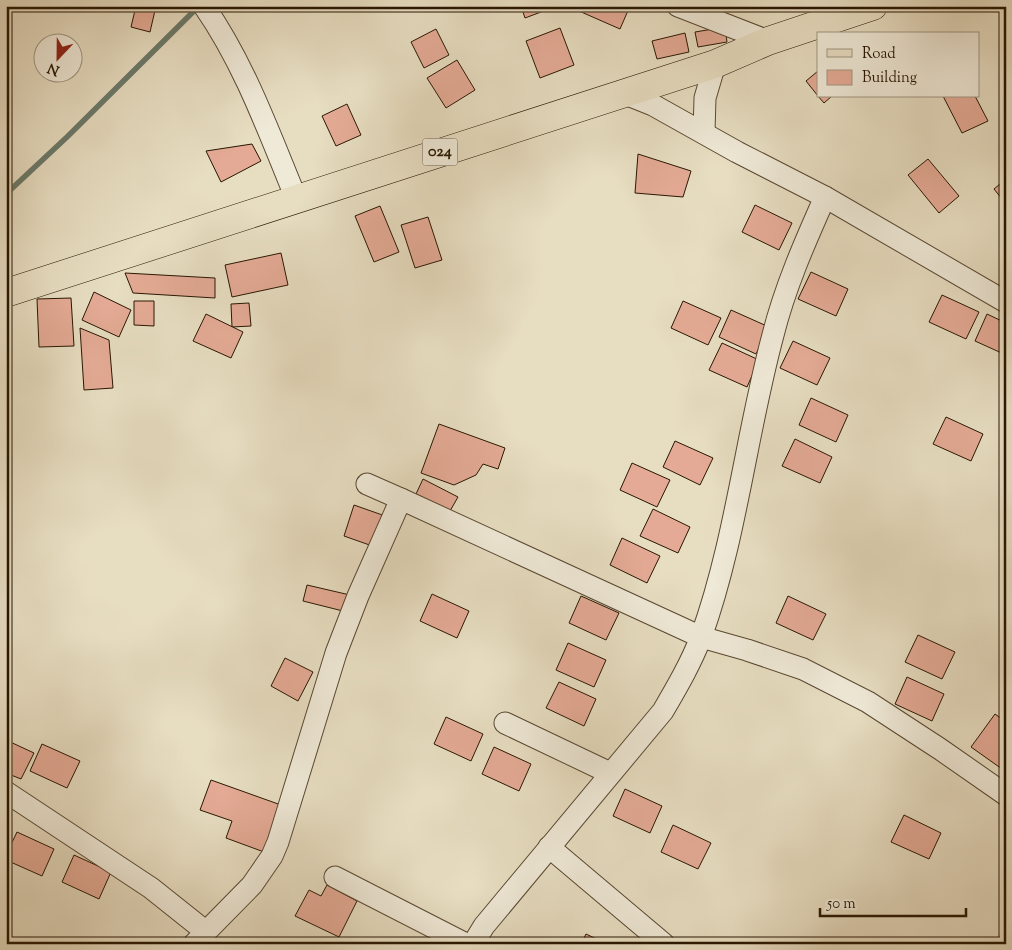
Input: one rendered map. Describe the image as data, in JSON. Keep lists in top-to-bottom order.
{
  "streets": {
    "main road": ["024"]
  },
  "legend": ["Road", "Building"],
  "scale_bar": "50 m",
  "north": "bottom"
}
